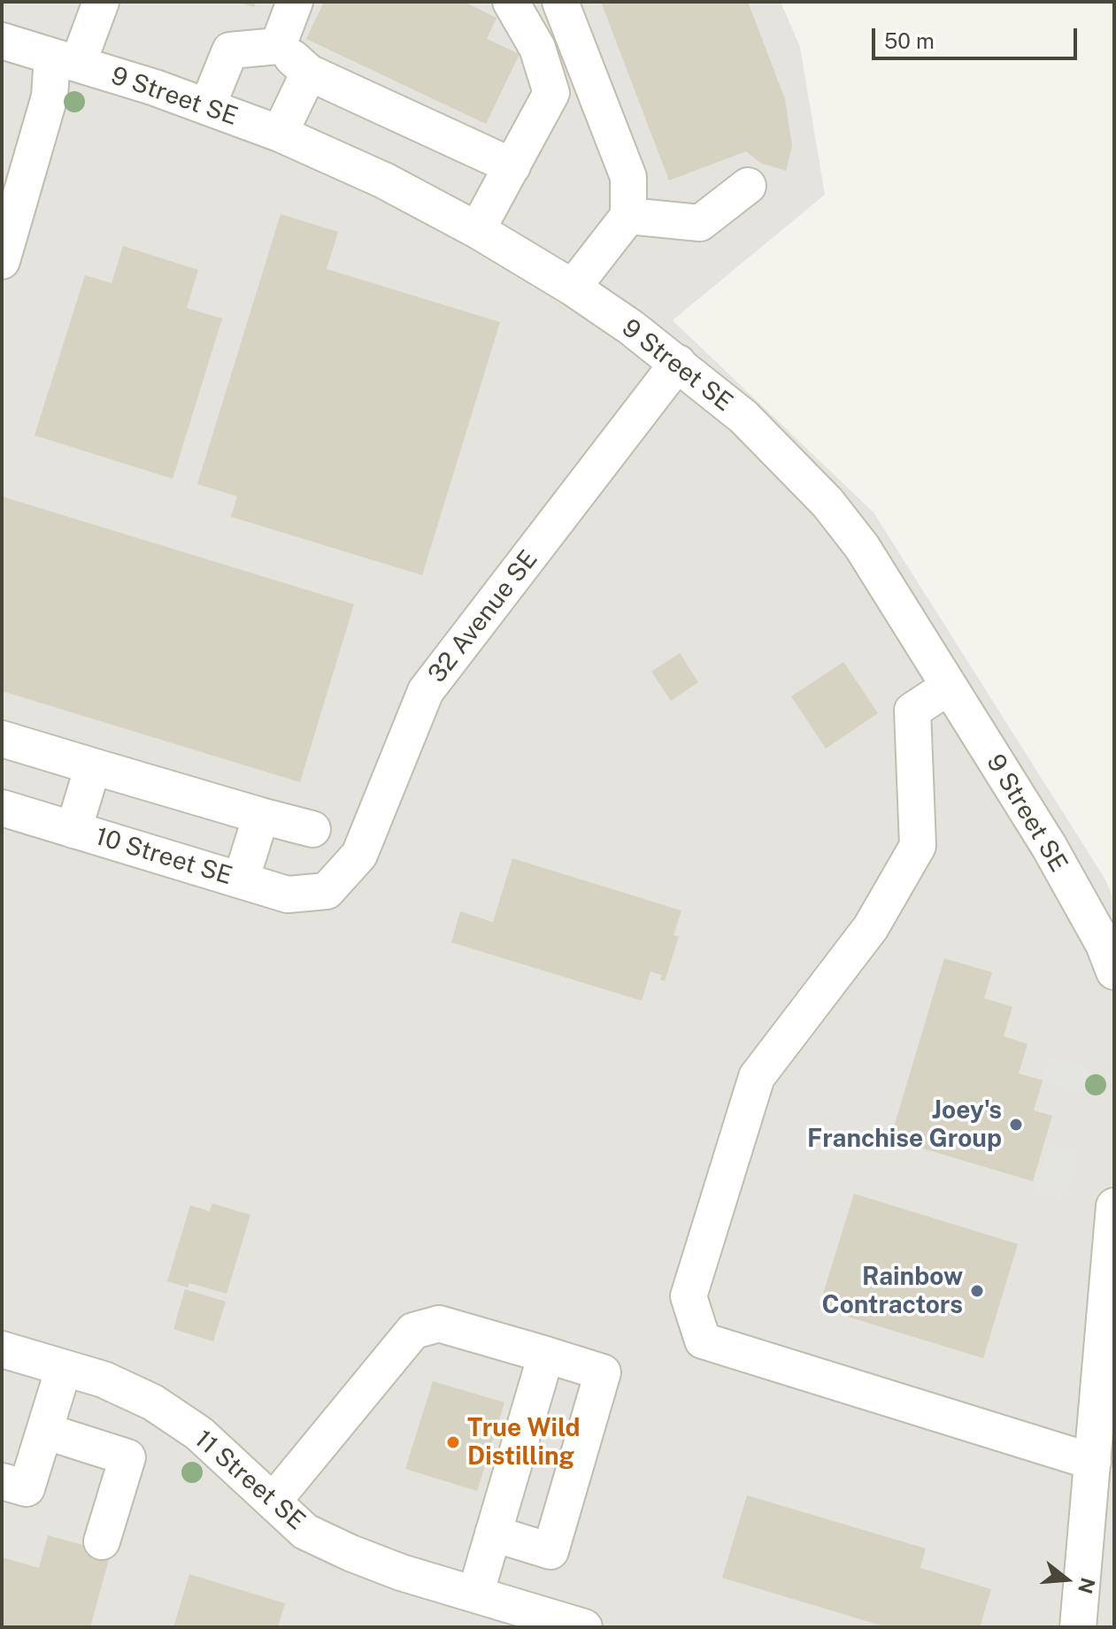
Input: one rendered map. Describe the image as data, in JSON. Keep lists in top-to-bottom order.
{
  "streets": {
    "street": [
      "9 Street SE",
      "32 Avenue SE",
      "10 Street SE",
      "11 Street SE"
    ]
  },
  "crossings": [
    ["9 Street SE", "32 Avenue SE"],
    ["32 Avenue SE", "10 Street SE"]
  ],
  "places": ["Joey's Franchise Group", "Rainbow Contractors", "True Wild Distilling"],
  "scale_bar": "50 m",
  "north": "right"
}
